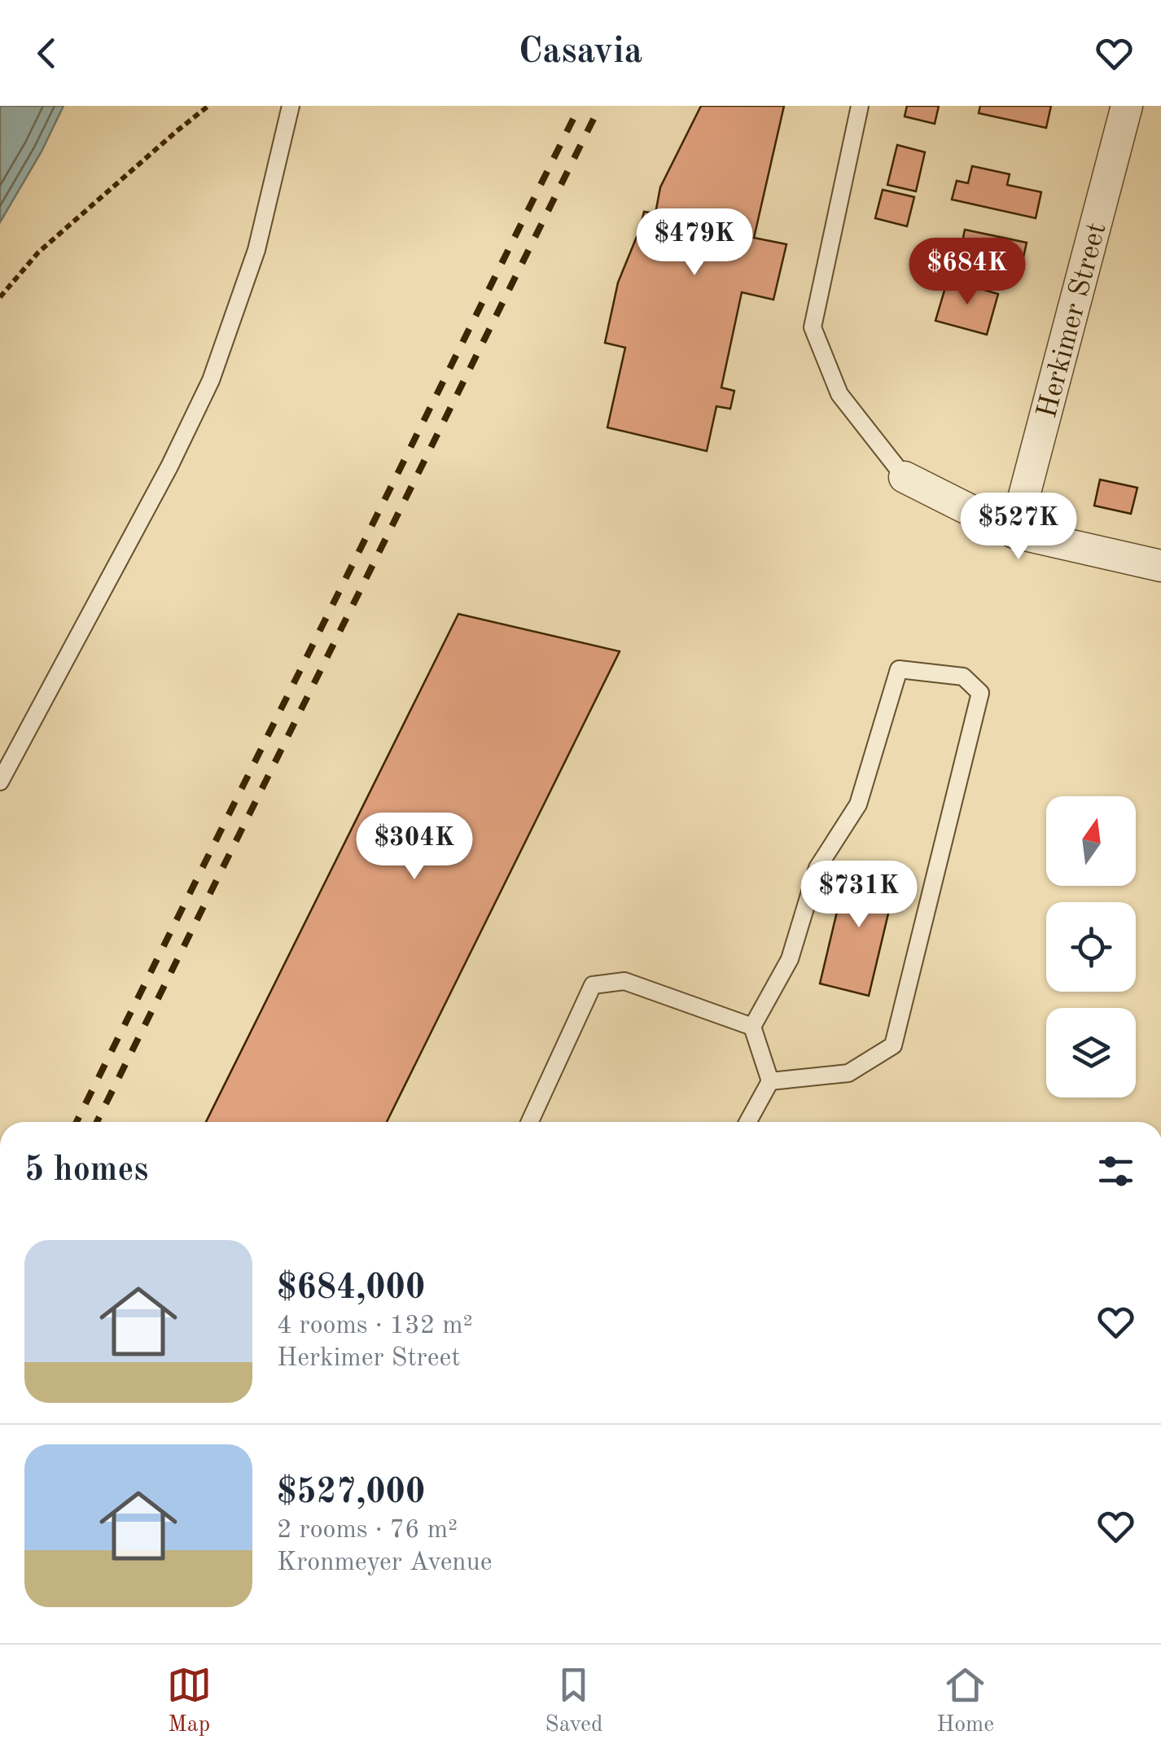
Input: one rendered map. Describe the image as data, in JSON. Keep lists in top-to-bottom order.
{
  "streets": {
    "street": ["Herkimer Street"]
  },
  "north": "top",
  "page": {
    "header": "Casavia",
    "price": [
      "$479K",
      "$684K",
      "$527K",
      "$304K",
      "$731K"
    ],
    "heading": "5 homes",
    "list": [
      {
        "name": "$684,000",
        "note": "4 rooms · 132 m² · Herkimer Street"
      },
      {
        "name": "$527,000",
        "note": "2 rooms · 76 m² · Kronmeyer Avenue"
      }
    ],
    "tabs": ["Map", "Saved", "Home"]
  }
}
